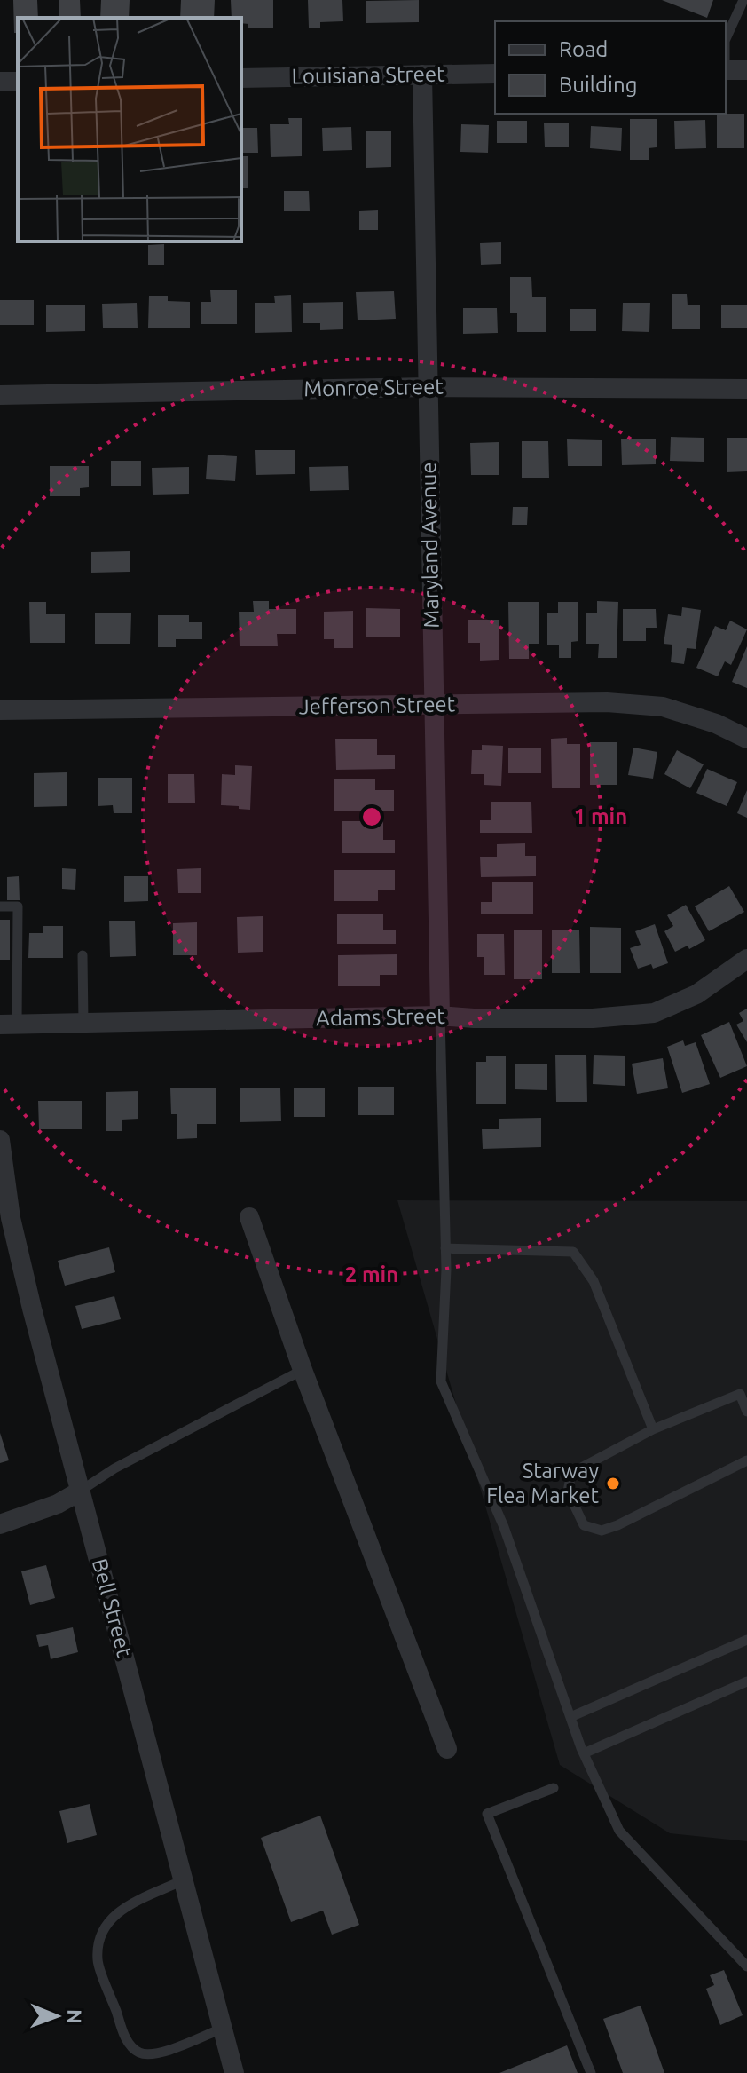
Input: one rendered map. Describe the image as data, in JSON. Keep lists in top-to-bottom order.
{
  "streets": {
    "street": [
      "Louisiana Street",
      "Monroe Street",
      "Maryland Avenue",
      "Jefferson Street",
      "Adams Street",
      "Bell Street"
    ]
  },
  "crossings": [
    ["Louisiana Street", "Maryland Avenue"],
    ["Monroe Street", "Maryland Avenue"],
    ["Maryland Avenue", "Jefferson Street"],
    ["Maryland Avenue", "Adams Street"]
  ],
  "places": ["Starway Flea Market"],
  "legend": ["Road", "Building"],
  "north": "right",
  "rings": ["1 min", "2 min"]
}
